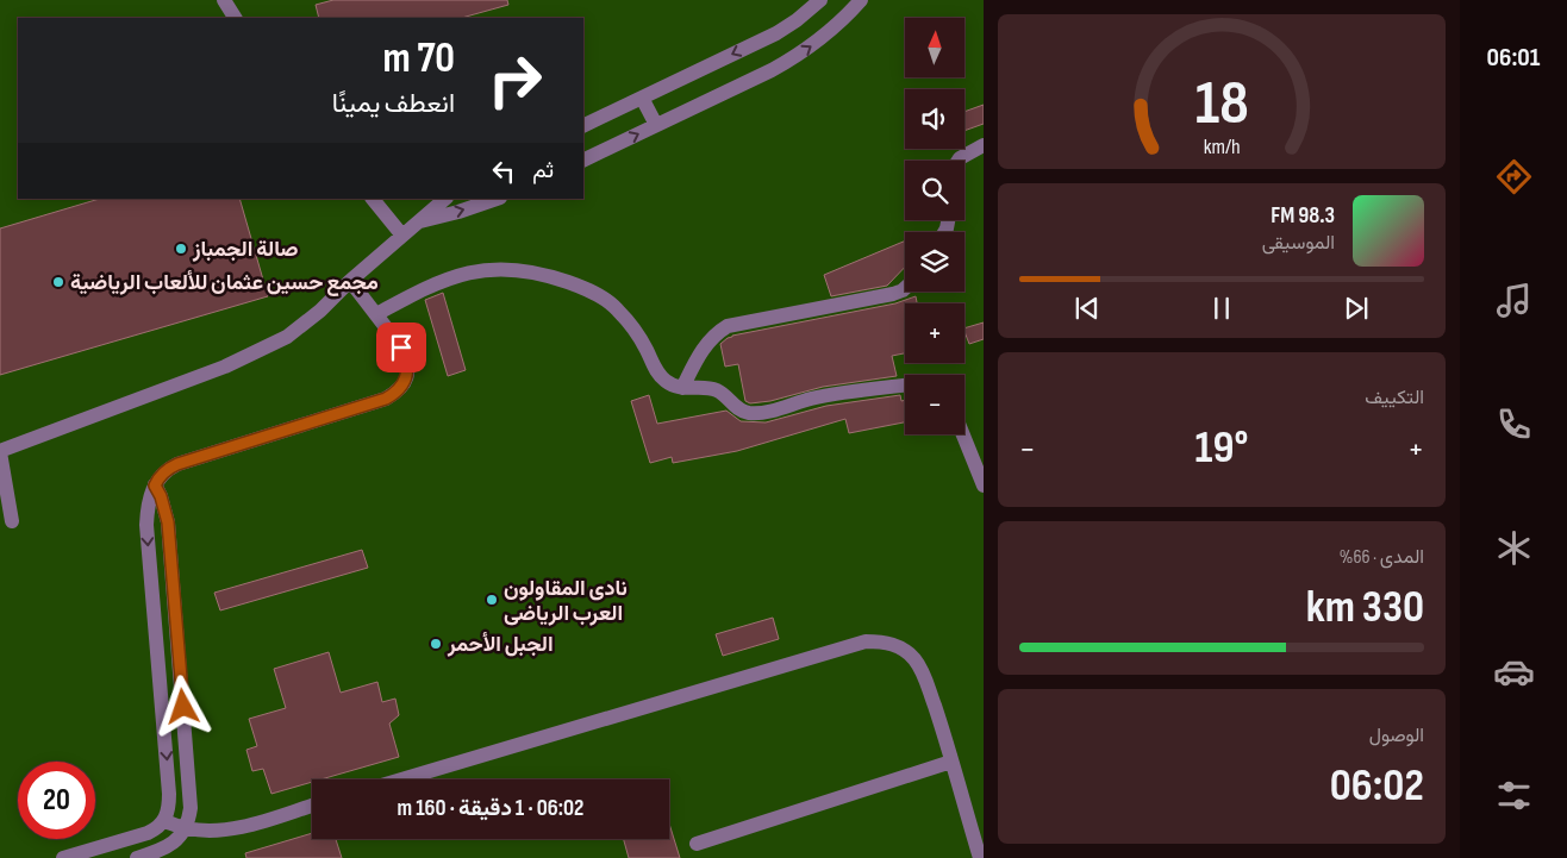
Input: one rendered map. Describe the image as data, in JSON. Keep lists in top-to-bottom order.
{
  "places": [
    "صالة الجمباز",
    "مجمع حسين عثمان للألعاب الرياضية",
    "نادى المقاولون العرب الرياضى",
    "الجبل الأحمر"
  ],
  "north": "top",
  "page": {
    "tabs": "06:01",
    "map_buttons": ["+", "−"],
    "turn": ["70 m", "انعطف يمينًا"],
    "then": "ثم",
    "song": ["98.3 FM", "الموسيقى"],
    "tile": [
      "التكييف",
      ["المدى · 66%", "330 km"],
      ["الوصول", "06:02"]
    ],
    "heat": ["−", "19°", "+"],
    "limit": "20",
    "trip": "06:02 · 1 دقيقة · 160 m",
    "gauge": ["18", "km/h"]
  }
}
